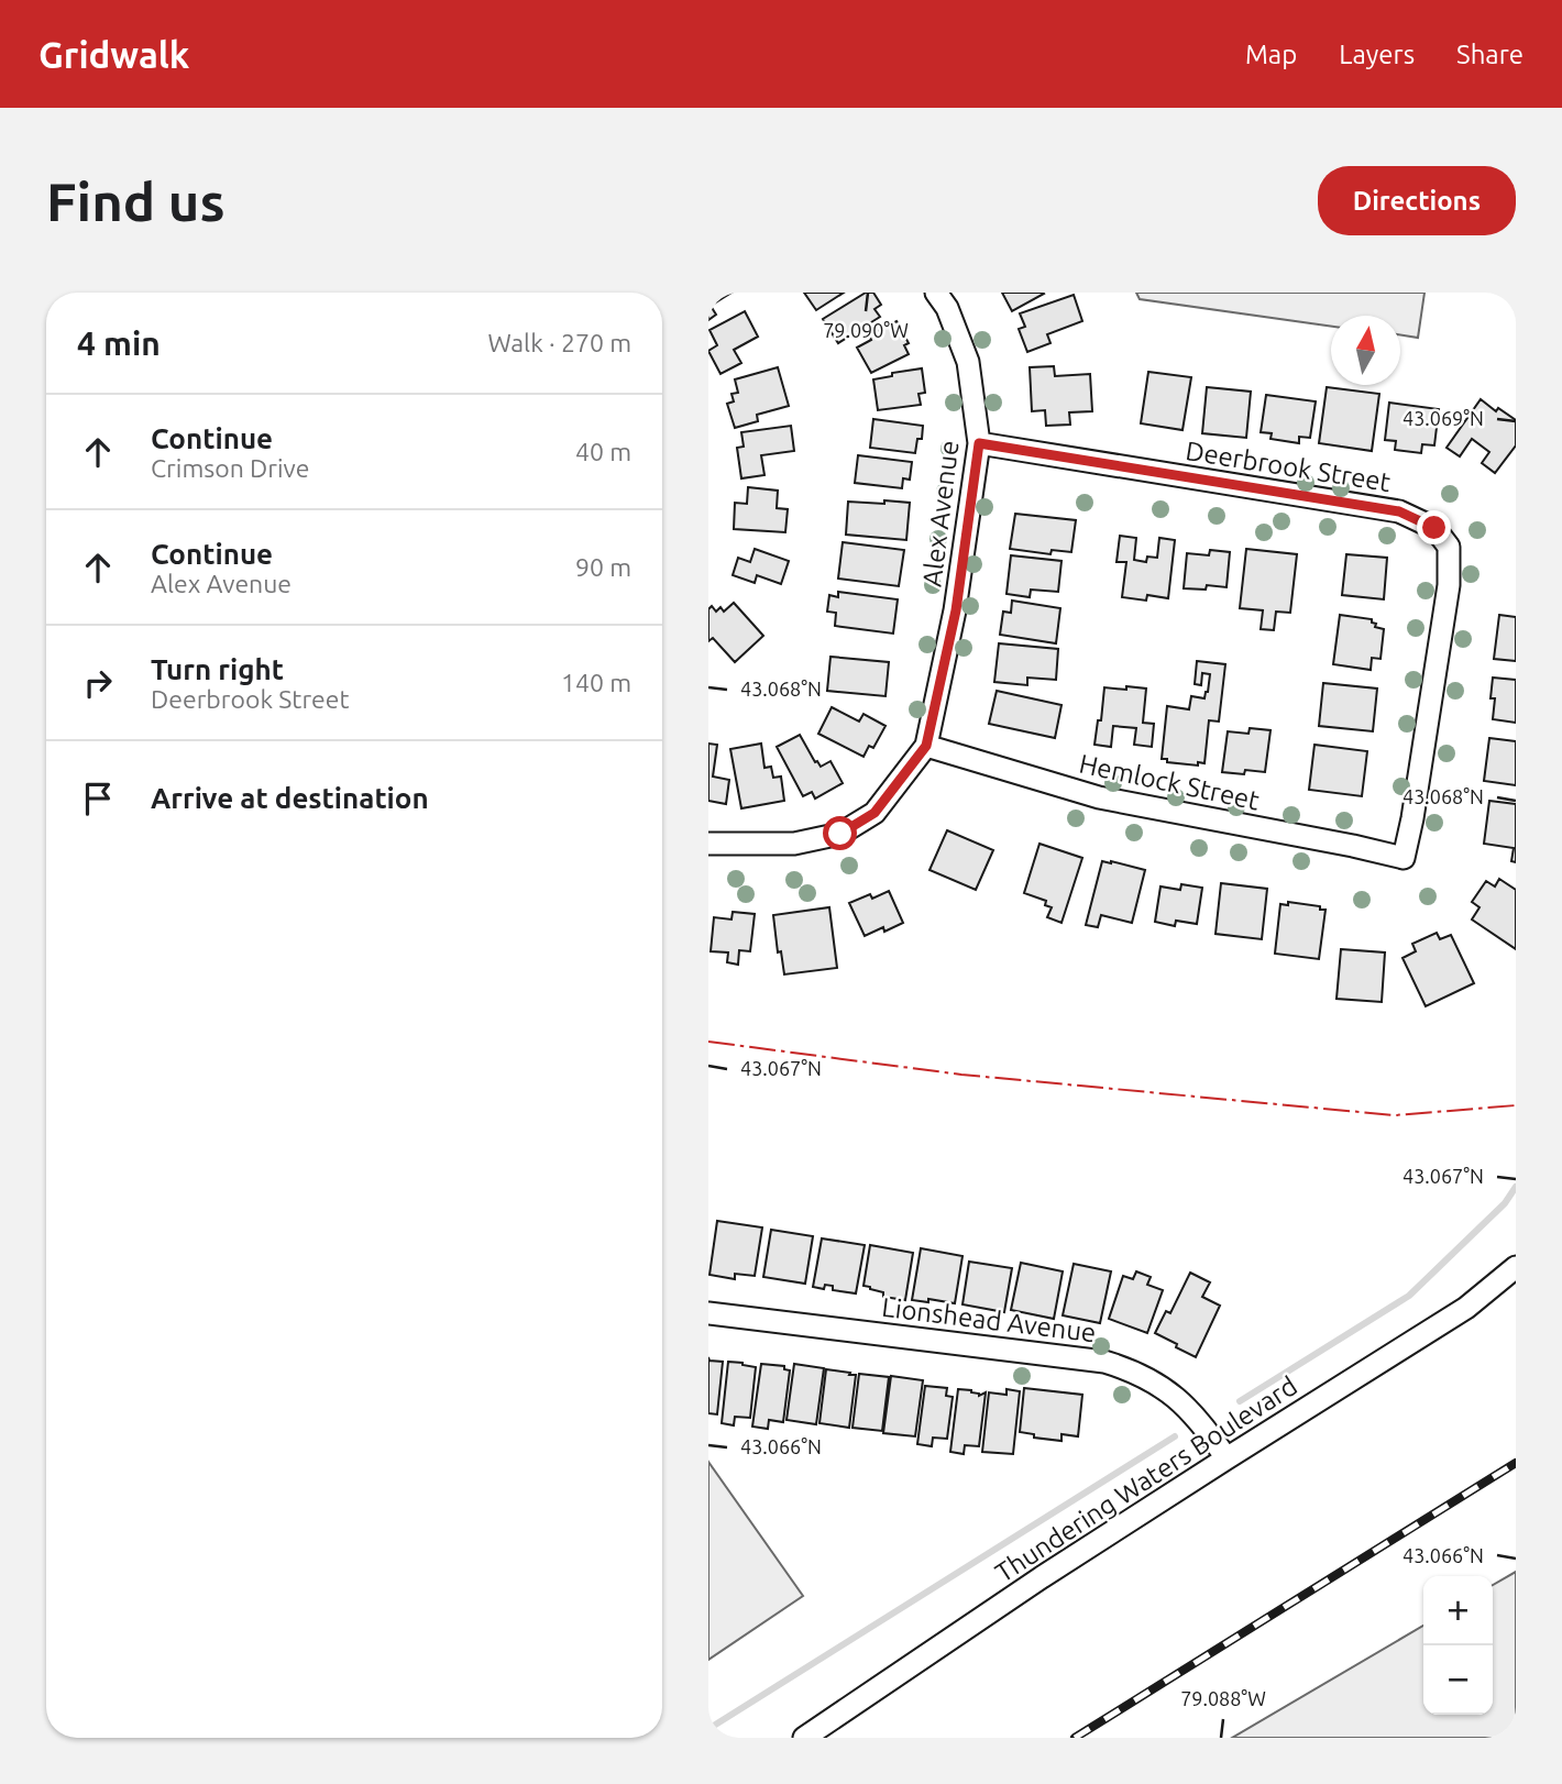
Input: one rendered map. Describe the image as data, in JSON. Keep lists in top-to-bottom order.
{
  "streets": {
    "street": [
      "Deerbrook Street",
      "Alex Avenue",
      "Hemlock Street",
      "Lionshead Avenue",
      "Thundering Waters Boulevard"
    ]
  },
  "crossings": [
    ["Deerbrook Street", "Alex Avenue"],
    ["Deerbrook Street", "Hemlock Street"],
    ["Alex Avenue", "Hemlock Street"],
    ["Lionshead Avenue", "Thundering Waters Boulevard"]
  ],
  "north": "top",
  "page": {
    "header": "Gridwalk",
    "nav": ["Map", "Layers", "Share"],
    "buttons": "Directions",
    "title": "Find us",
    "heading": ["4 min", "Walk · 270 m"],
    "list": [
      ["Continue", "Crimson Drive", "40 m"],
      ["Continue", "Alex Avenue", "90 m"],
      ["Turn right", "Deerbrook Street", "140 m"],
      "Arrive at destination"
    ],
    "map_buttons": ["+", "−"]
  },
  "coordinates": [
    "79.090°W",
    "43.069°N",
    "43.068°N",
    "43.067°N",
    "43.066°N",
    "79.088°W"
  ]
}
